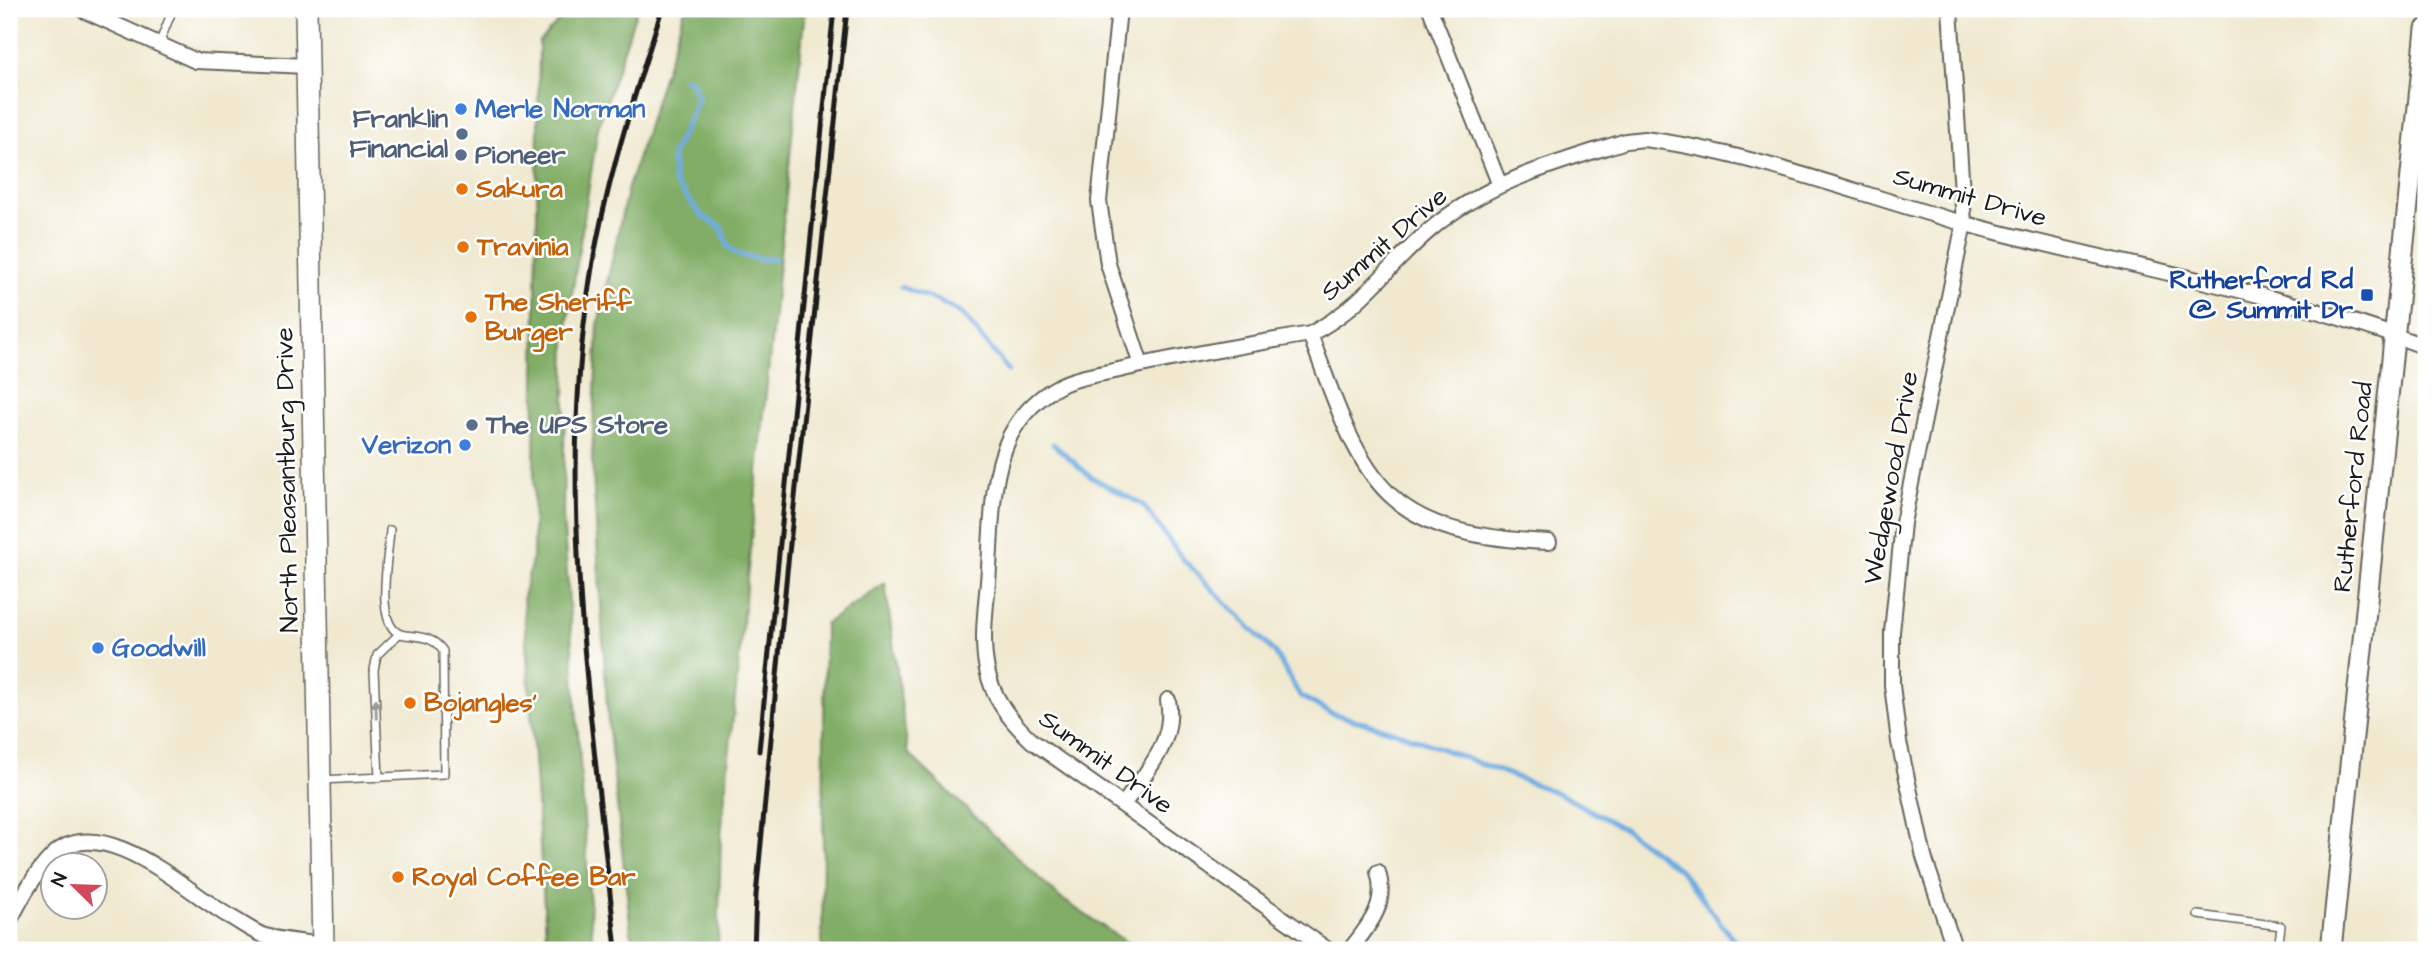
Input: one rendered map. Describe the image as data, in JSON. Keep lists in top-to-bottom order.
{
  "streets": {
    "main road": ["North Pleasantburg Drive"],
    "street": ["Summit Drive", "Wedgewood Drive", "Rutherford Road"]
  },
  "crossings": [
    ["Summit Drive", "Wedgewood Drive"],
    ["Summit Drive", "Rutherford Road"]
  ],
  "places": {
    "other": [
      "Merle Norman",
      "Franklin Financial",
      "Pioneer",
      "Sakura",
      "Travinia",
      "The Sheriff Burger",
      "The UPS Store",
      "Verizon",
      "Goodwill",
      "Bojangles'",
      "Royal Coffee Bar"
    ],
    "transit": ["Rutherford Rd @ Summit Dr"]
  },
  "north": "top left"
}
